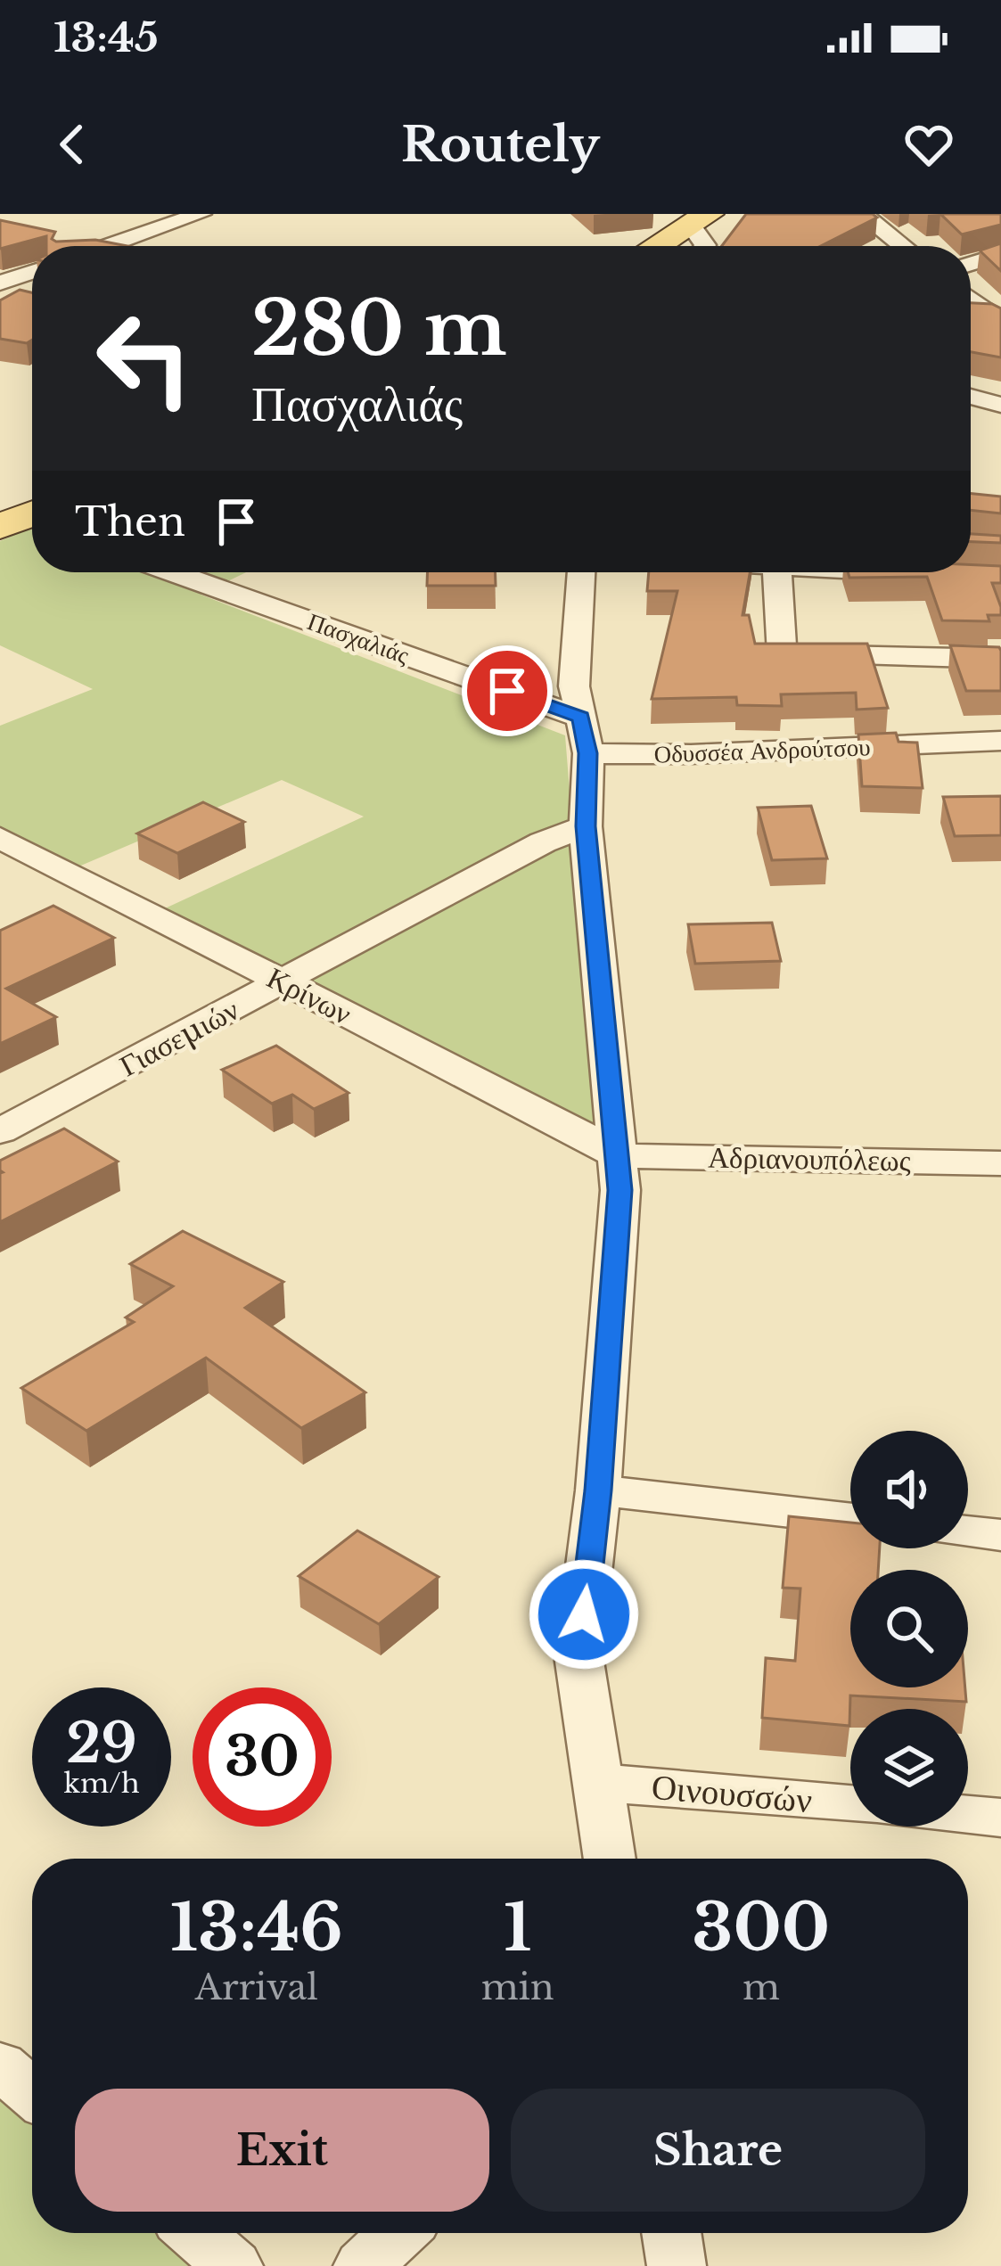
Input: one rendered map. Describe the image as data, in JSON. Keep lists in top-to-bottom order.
{
  "streets": {
    "street": [
      "Πασχαλιάς",
      "Οδυσσέα Ανδρούτσου",
      "Κρίνων",
      "Γιασεμιών",
      "Αδριανουπόλεως",
      "Οινουσσών"
    ]
  },
  "crossings": [
    ["Κρίνων", "Γιασεμιών"],
    ["Κρίνων", "Αδριανουπόλεως"]
  ],
  "page": {
    "status": "13:45",
    "header": "Routely",
    "turn": ["280 m", "Πασχαλιάς"],
    "then": "Then",
    "speed": "29 km/h",
    "limit": "30",
    "eta": [
      "13:46",
      "Arrival",
      "1",
      "min",
      "300",
      "m"
    ],
    "buttons": ["Exit", "Share"]
  }
}
